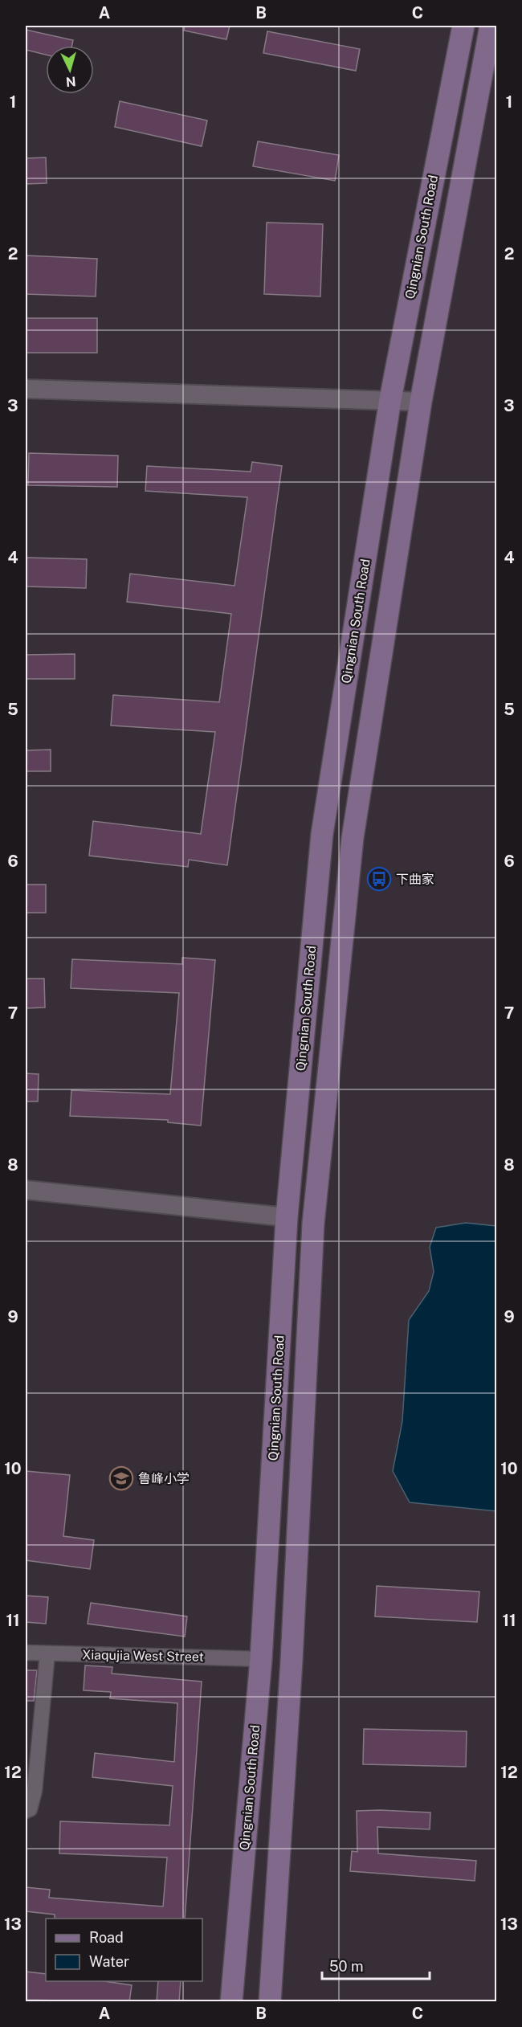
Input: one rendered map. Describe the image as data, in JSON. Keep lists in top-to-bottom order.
{
  "streets": {
    "main road": ["Qingnian South Road"],
    "street": ["Xiaqujia West Street"]
  },
  "crossings": [
    ["Qingnian South Road", "Xiaqujia West Street"]
  ],
  "places": {
    "bus stop": ["下曲家"],
    "school or university": ["鲁峰小学"]
  },
  "legend": ["Road", "Water"],
  "scale_bar": "50 m",
  "north": "bottom",
  "grid": {
    "columns": ["A", "B", "C"],
    "rows": [
      "1",
      "2",
      "3",
      "4",
      "5",
      "6",
      "7",
      "8",
      "9",
      "10",
      "11",
      "12",
      "13"
    ]
  }
}
